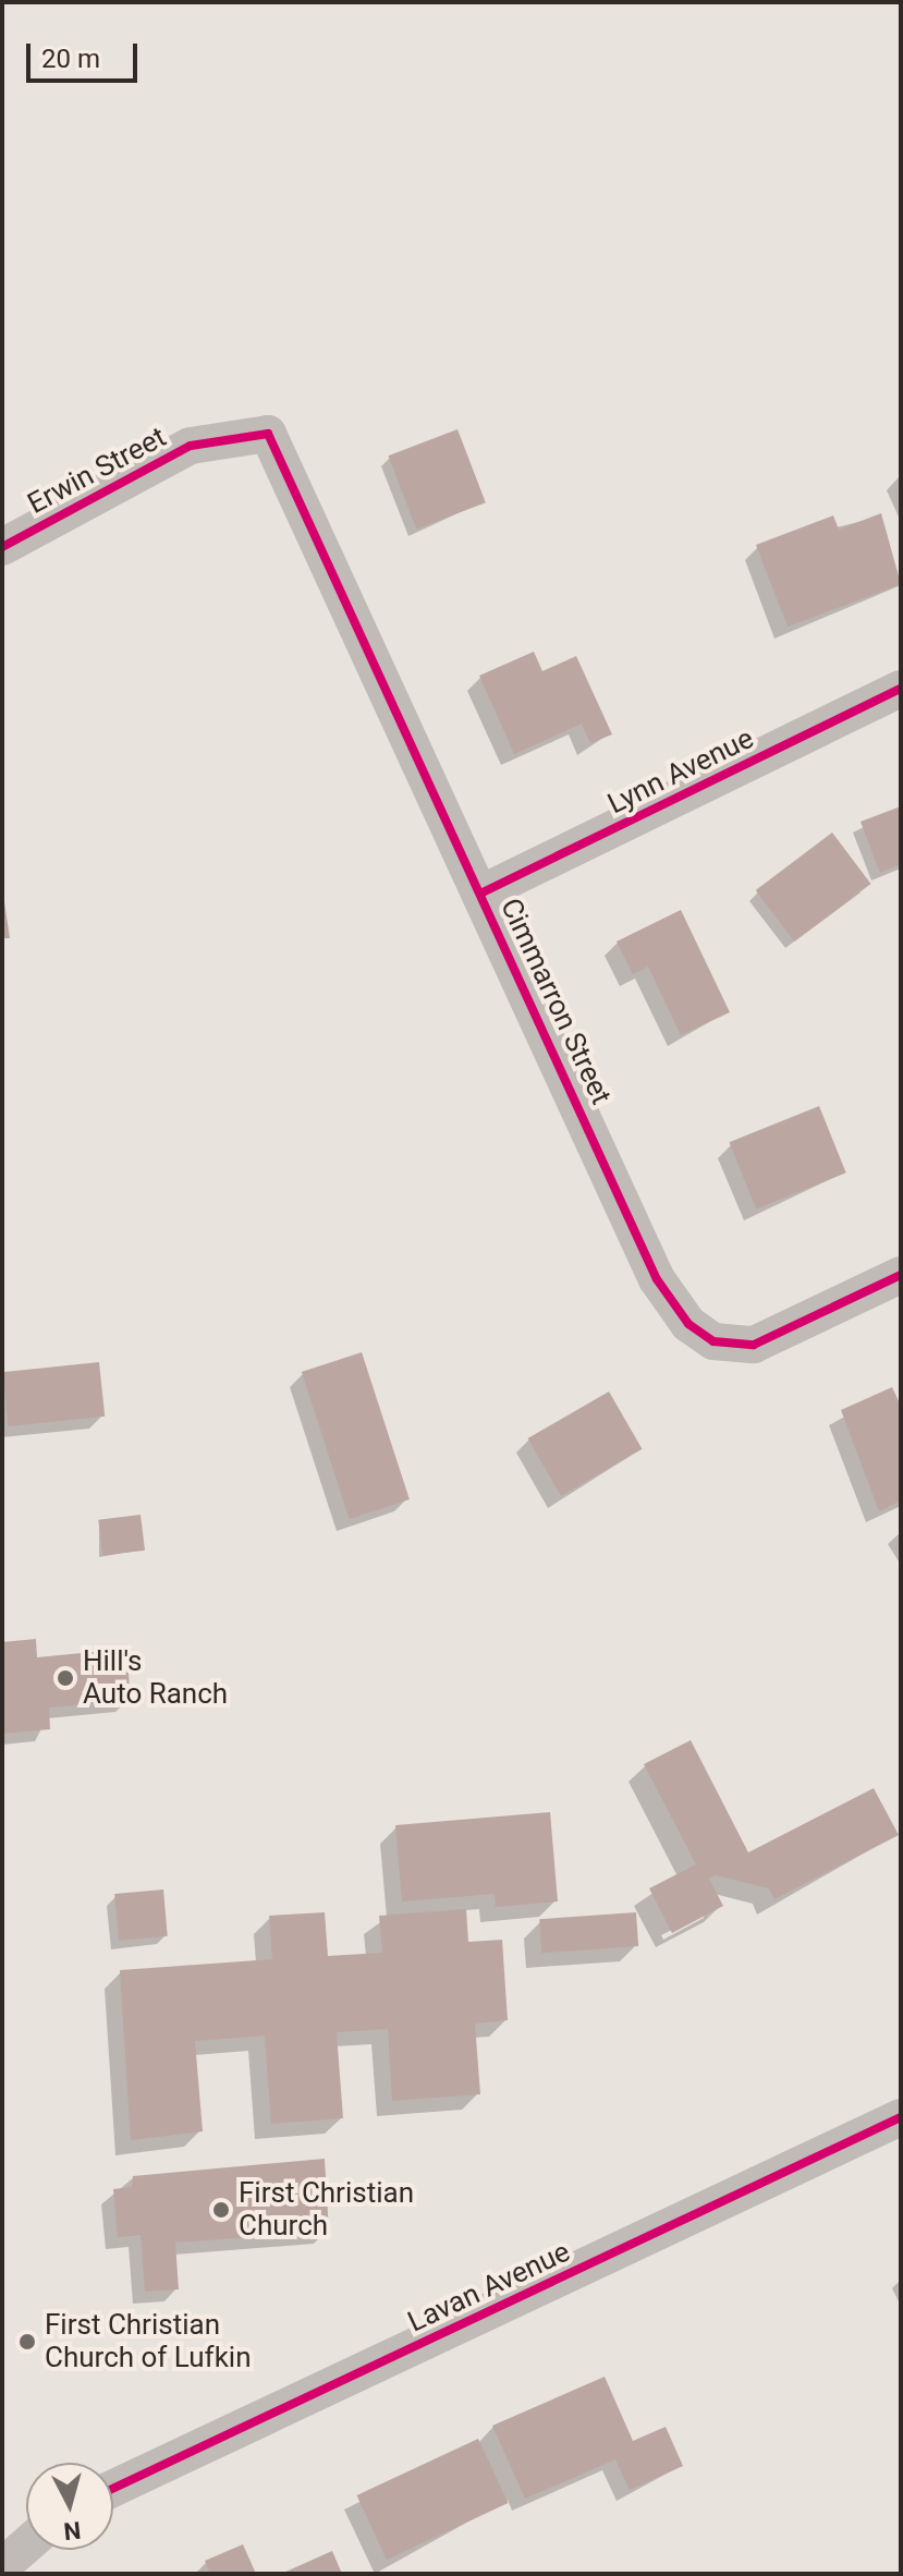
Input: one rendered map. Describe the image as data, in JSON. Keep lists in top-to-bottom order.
{
  "streets": {
    "street": [
      "Erwin Street",
      "Lynn Avenue",
      "Cimmarron Street",
      "Lavan Avenue"
    ]
  },
  "crossings": [
    ["Erwin Street", "Cimmarron Street"],
    ["Lynn Avenue", "Cimmarron Street"]
  ],
  "places": ["Hill's Auto Ranch", "First Christian Church", "First Christian Church of Lufkin"],
  "scale_bar": "20 m",
  "north": "bottom"
}
